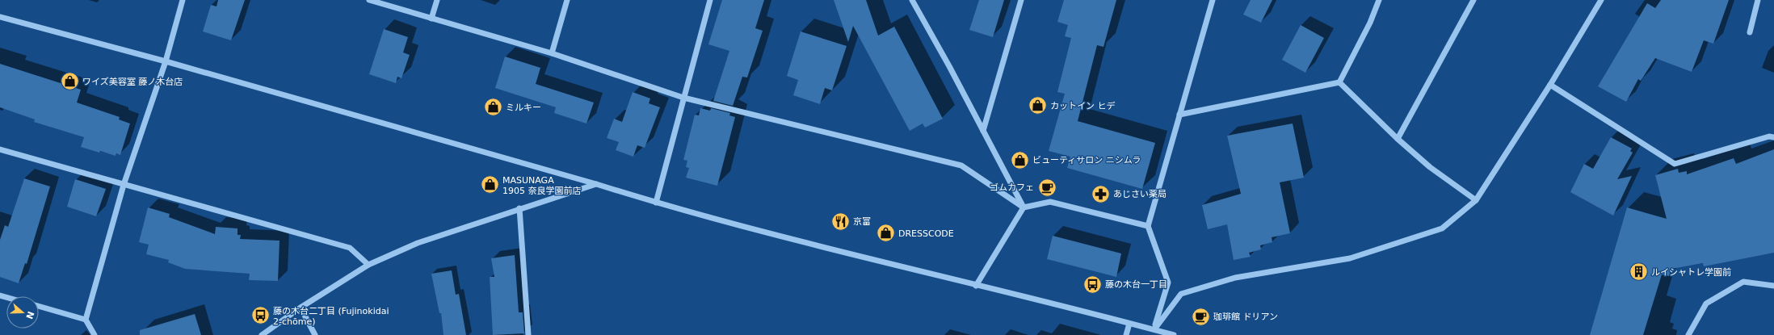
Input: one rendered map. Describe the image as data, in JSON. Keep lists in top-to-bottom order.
{
  "places": {
    "shop": [
      "ワイズ美容室 藤ノ木台店",
      "カットイン ヒデ",
      "ミルキー",
      "ビューティサロン ニシムラ",
      "MASUNAGA 1905 奈良学園前店",
      "DRESSCODE"
    ],
    "cafe": ["ゴムカフェ", "珈琲館 ドリアン"],
    "pharmacy": ["あじさい薬局"],
    "restaurant": ["京富"],
    "building": ["ルイシャトレ学園前"],
    "bus stop": ["藤の木台一丁目", "藤の木台二丁目 (Fujinokidai 2-chōme)"]
  },
  "north": "right"
}
